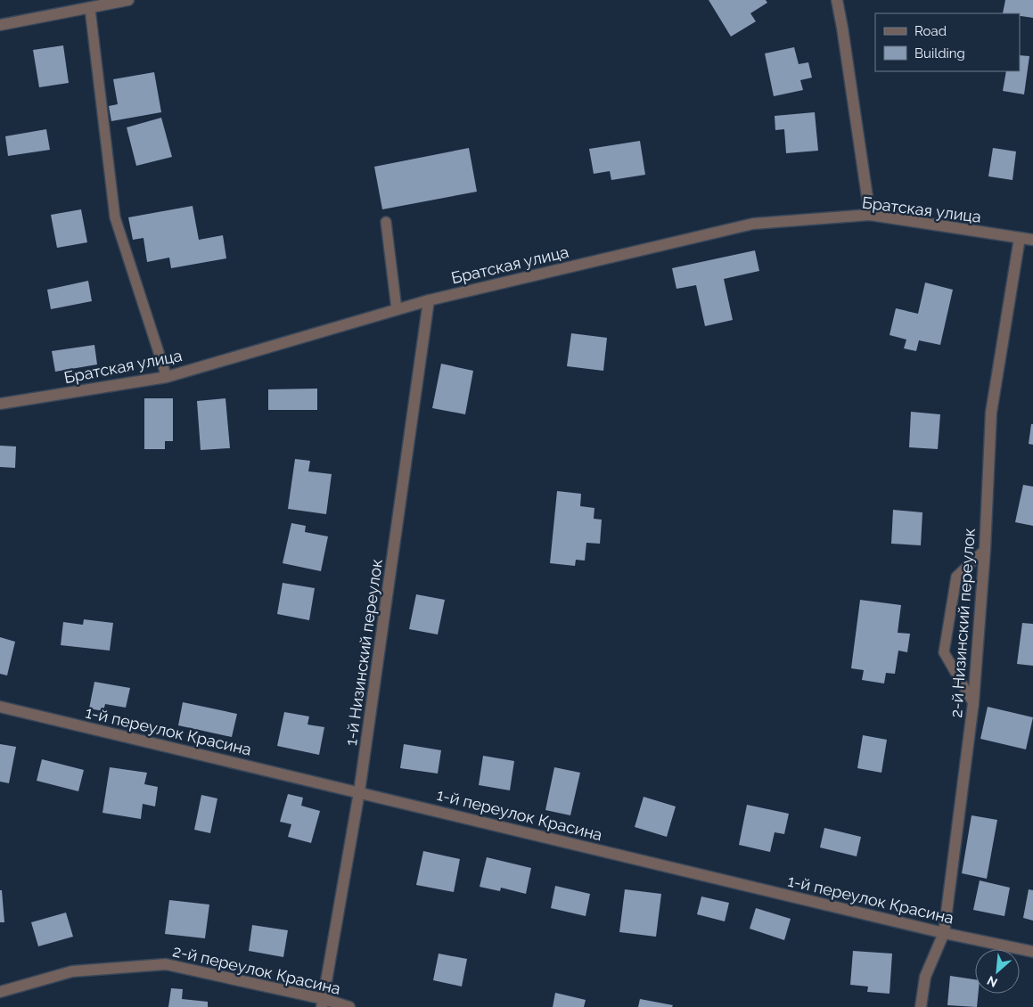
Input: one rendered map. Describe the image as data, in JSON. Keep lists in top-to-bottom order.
{
  "streets": {
    "street": [
      "Братская улица",
      "2-й Низинский переулок",
      "1-й Низинский переулок",
      "1-й переулок Красина",
      "2-й переулок Красина"
    ]
  },
  "crossings": [
    ["Братская улица", "2-й Низинский переулок"],
    ["Братская улица", "1-й Низинский переулок"],
    ["2-й Низинский переулок", "1-й переулок Красина"],
    ["1-й Низинский переулок", "1-й переулок Красина"],
    ["1-й Низинский переулок", "2-й переулок Красина"]
  ],
  "legend": ["Road", "Building"],
  "north": "bottom left"
}
